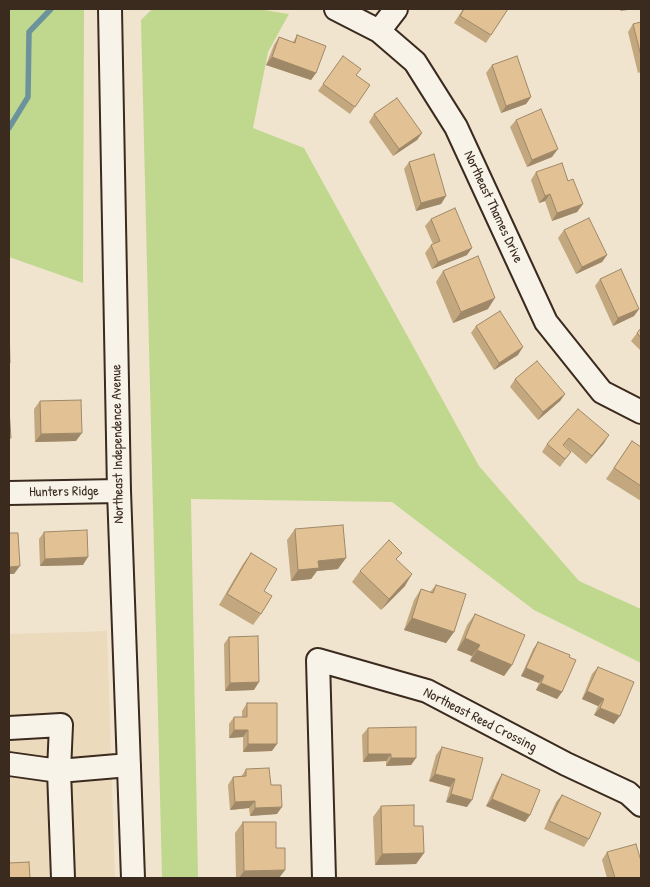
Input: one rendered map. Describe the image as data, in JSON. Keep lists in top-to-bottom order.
{
  "streets": {
    "street": [
      "Northeast Thames Drive",
      "Northeast Independence Avenue",
      "Hunters Ridge",
      "Northeast Reed Crossing"
    ]
  },
  "crossings": [
    ["Northeast Independence Avenue", "Hunters Ridge"]
  ]
}
